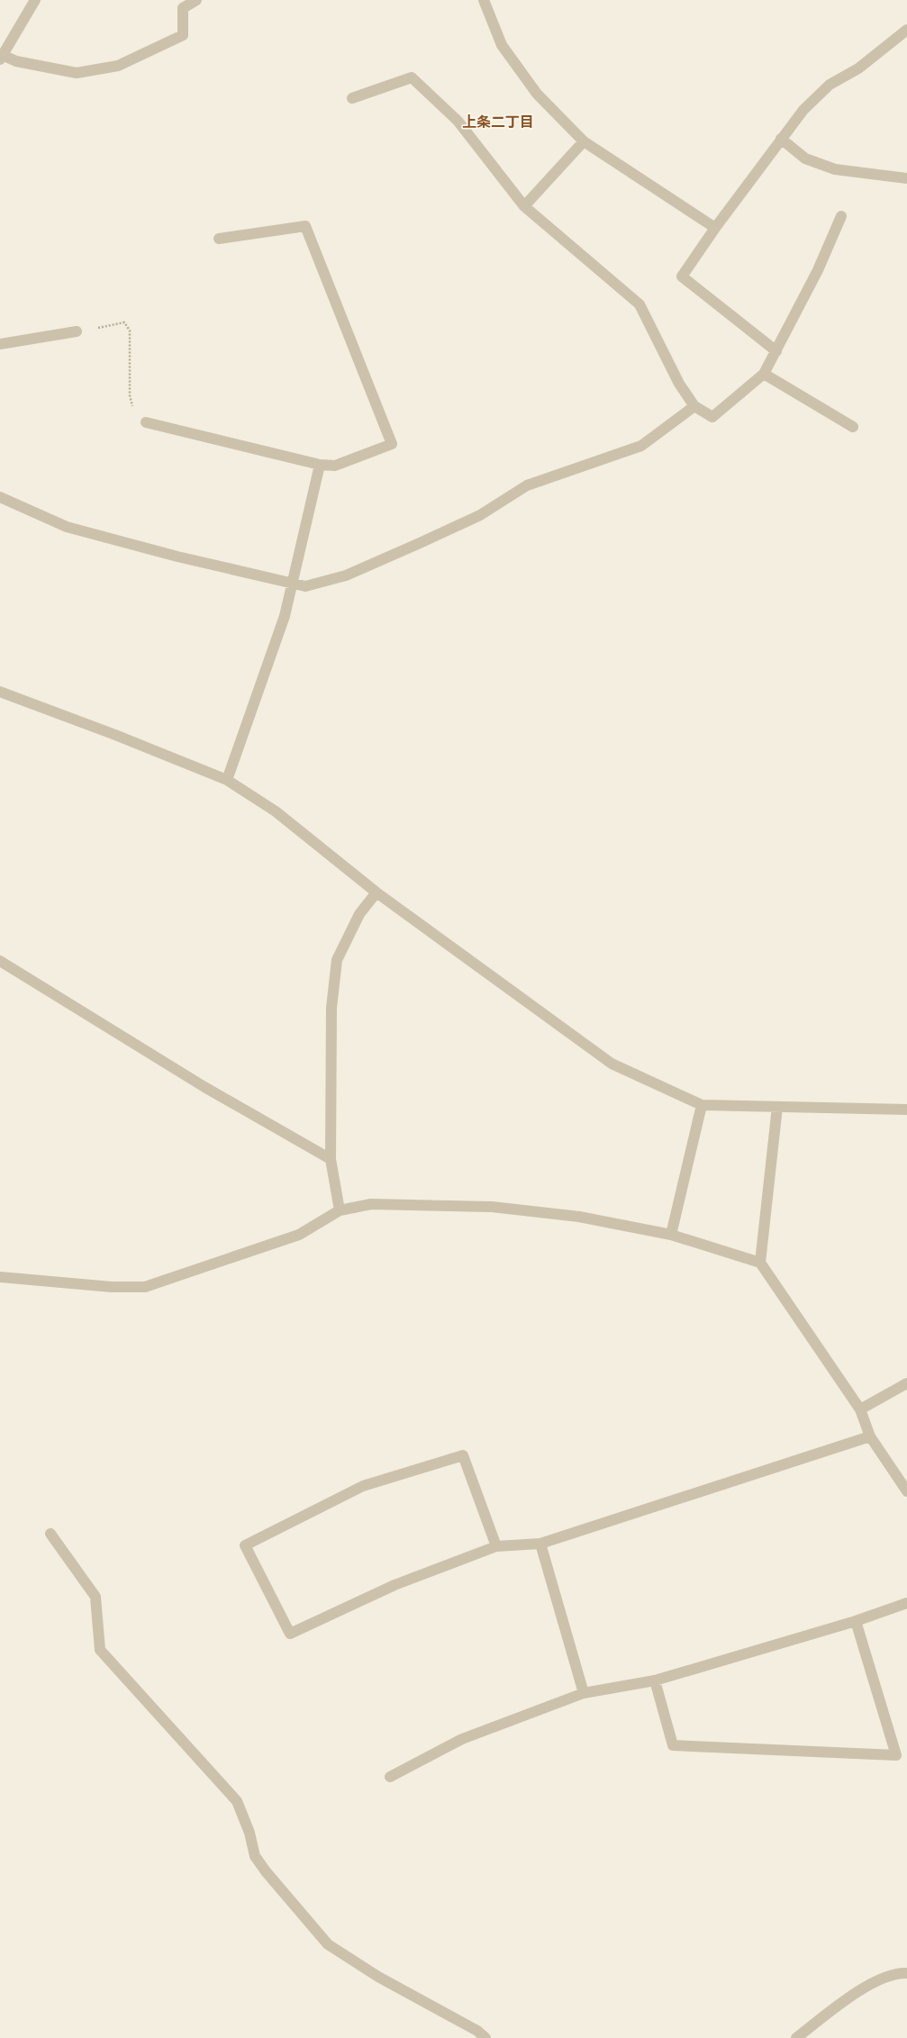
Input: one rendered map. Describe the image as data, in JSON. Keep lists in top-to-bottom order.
{
  "districts": ["上条二丁目"]
}
